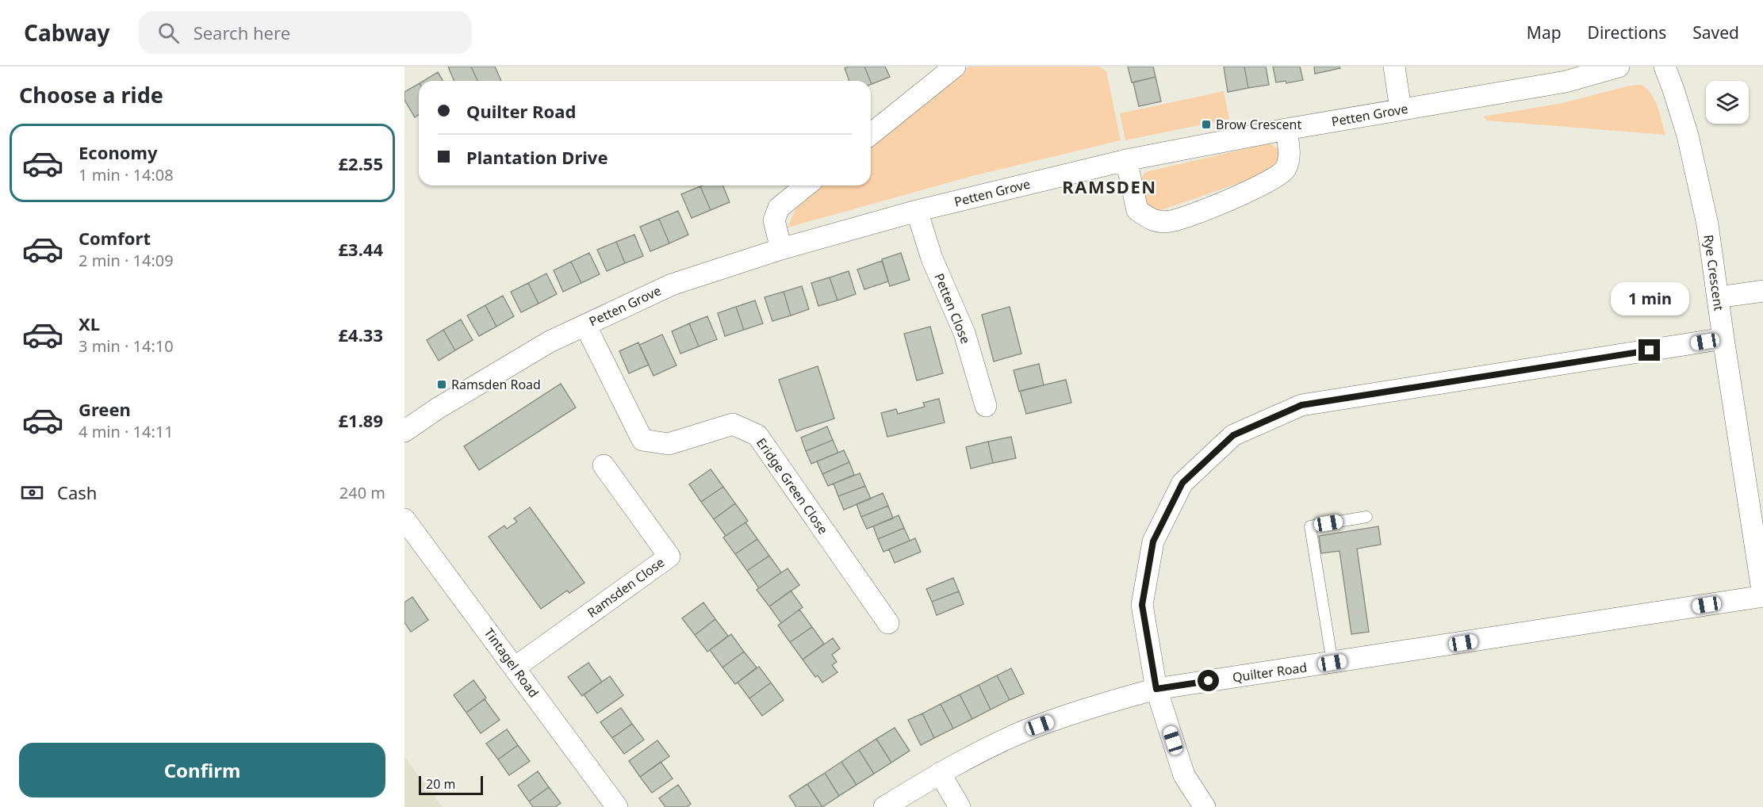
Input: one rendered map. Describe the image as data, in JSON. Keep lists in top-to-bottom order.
{
  "streets": {
    "street": [
      "Petten Grove",
      "Rye Crescent",
      "Petten Close",
      "Eridge Green Close",
      "Ramsden Close",
      "Tintagel Road",
      "Quilter Road"
    ]
  },
  "crossings": [
    ["Petten Grove", "Petten Close"],
    ["Petten Grove", "Eridge Green Close"],
    ["Rye Crescent", "Quilter Road"],
    ["Ramsden Close", "Tintagel Road"]
  ],
  "districts": ["RAMSDEN"],
  "places": {
    "transit": ["Brow Crescent", "Ramsden Road"]
  },
  "scale_bar": "20 m",
  "page": {
    "header": "Cabway",
    "search": "Search here",
    "nav": ["Map", "Directions", "Saved"],
    "heading": "Choose a ride",
    "banner": ["Quilter Road", "Plantation Drive"],
    "list": [
      {
        "name": "Economy",
        "note": "1 min · 14:08",
        "value": "£2.55"
      },
      {
        "name": "Comfort",
        "note": "2 min · 14:09",
        "value": "£3.44"
      },
      {
        "name": "XL",
        "note": "3 min · 14:10",
        "value": "£4.33"
      },
      {
        "name": "Green",
        "note": "4 min · 14:11",
        "value": "£1.89"
      }
    ],
    "bubble": "1 min",
    "pay": ["Cash", "240 m"],
    "buttons": "Confirm",
    "scale": "20 m"
  }
}
